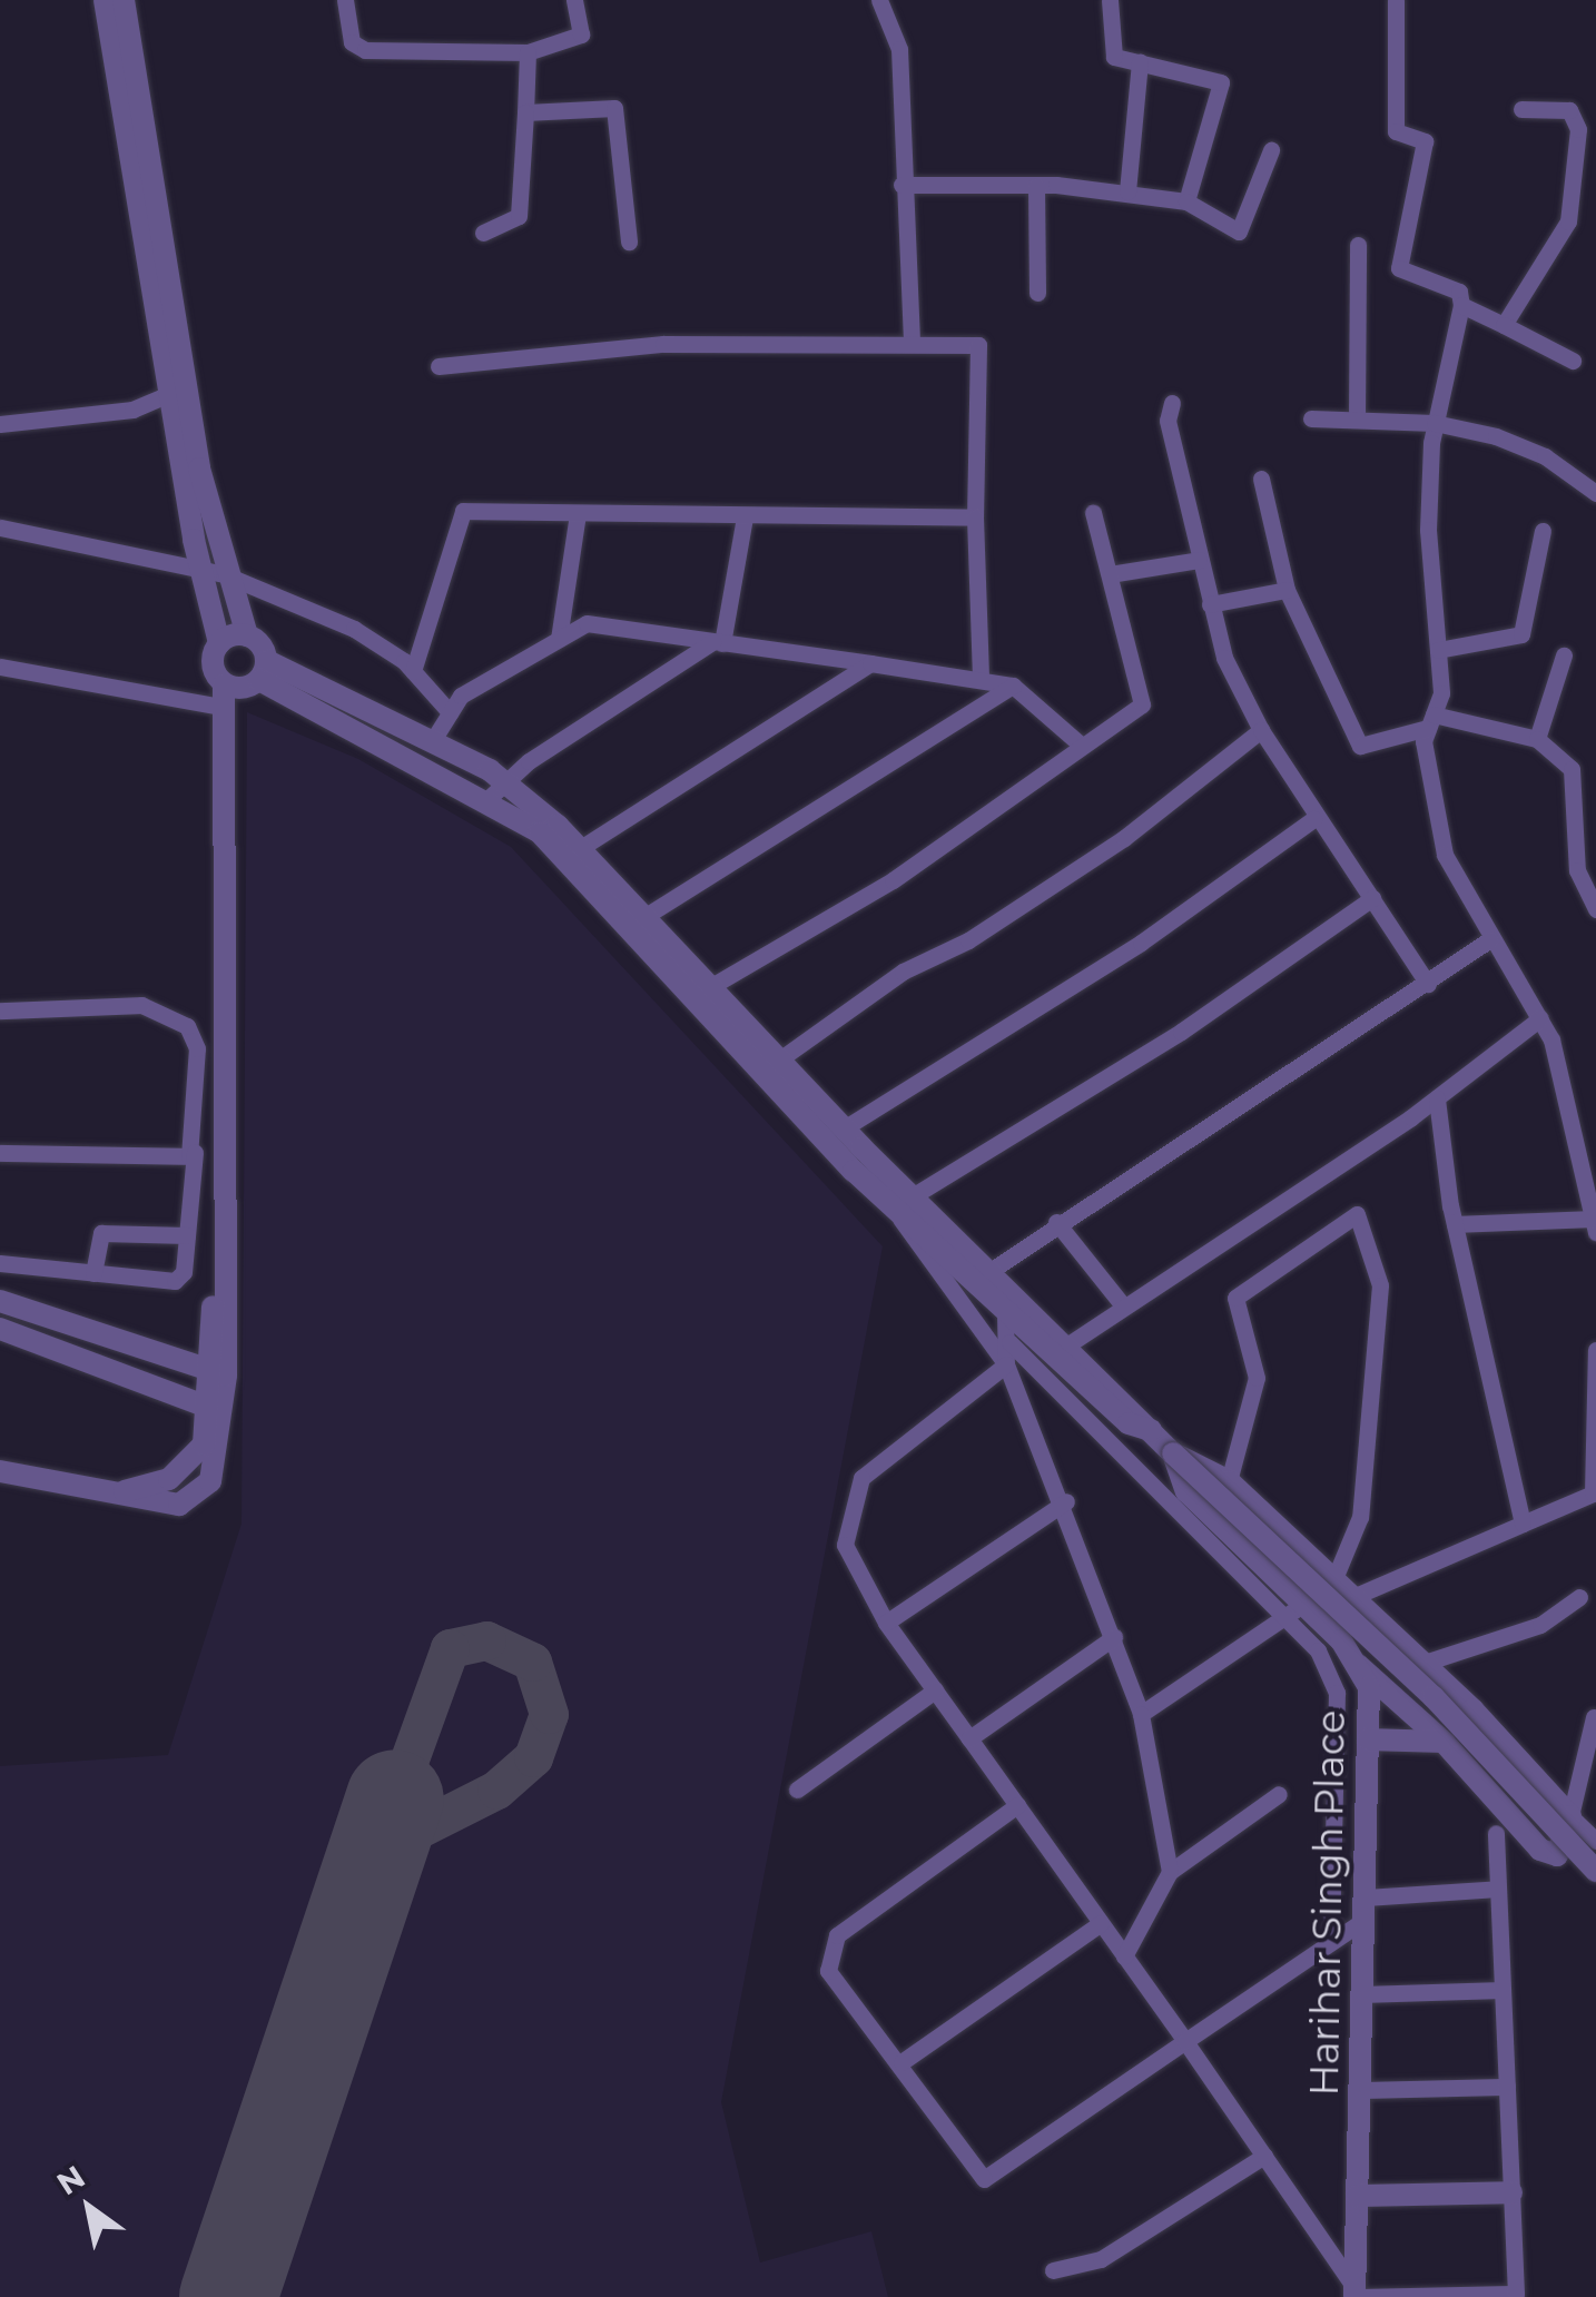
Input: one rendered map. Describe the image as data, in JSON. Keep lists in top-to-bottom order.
{
  "streets": {
    "street": ["Harihar Singh Place"]
  },
  "north": "top left"
}
